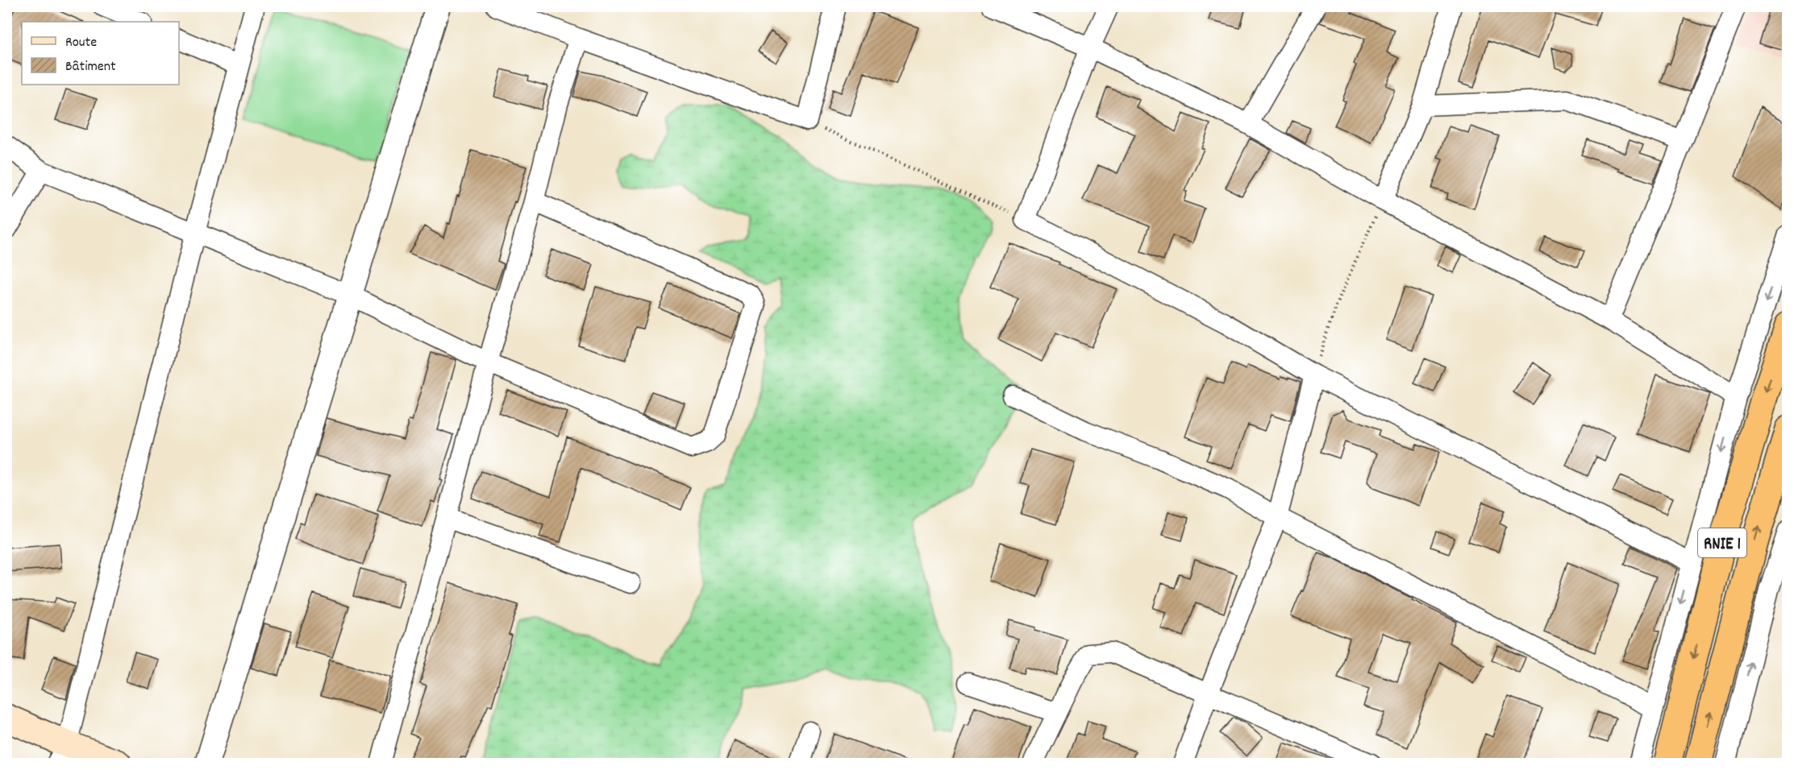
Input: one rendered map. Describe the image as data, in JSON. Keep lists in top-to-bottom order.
{
  "streets": {
    "highway": ["RNIE 1"]
  },
  "legend": ["Route", "Bâtiment"]
}
